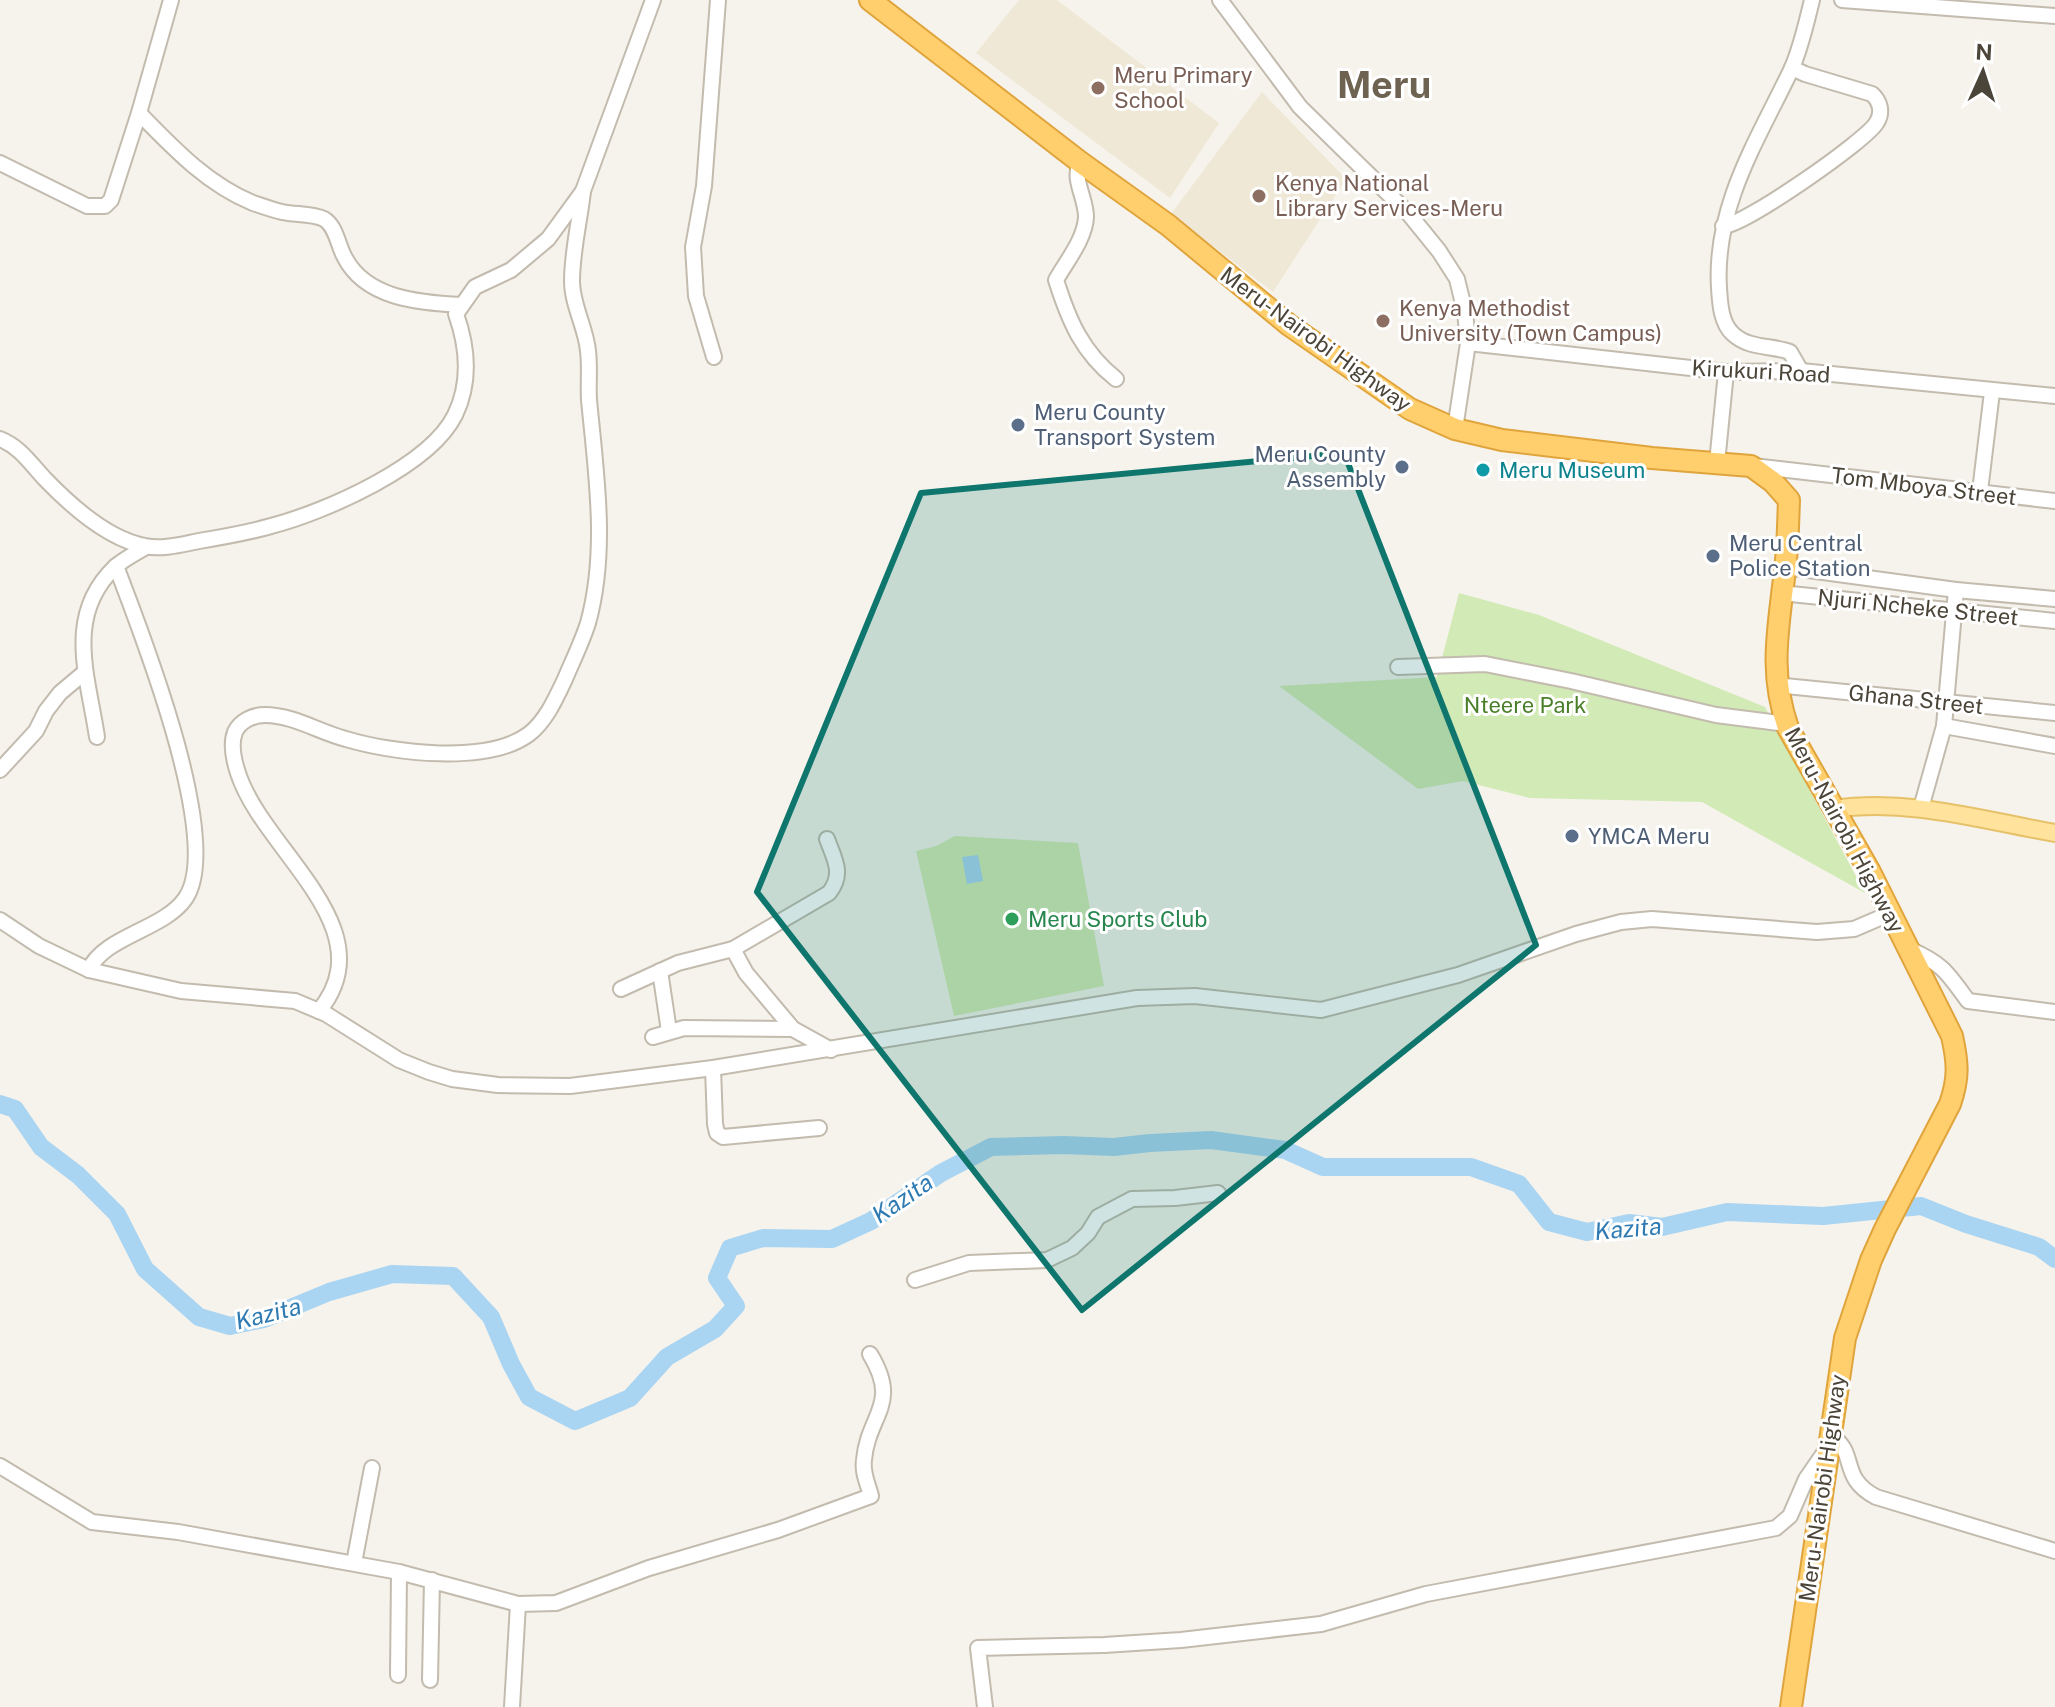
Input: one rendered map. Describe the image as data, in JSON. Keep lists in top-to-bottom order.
{
  "streets": {
    "highway": ["Meru-Nairobi Highway"],
    "street": [
      "Kirukuri Road",
      "Tom Mboya Street",
      "Njuri Ncheke Street",
      "Ghana Street"
    ]
  },
  "crossings": [
    ["Meru-Nairobi Highway", "Tom Mboya Street"],
    ["Meru-Nairobi Highway", "Njuri Ncheke Street"],
    ["Meru-Nairobi Highway", "Ghana Street"]
  ],
  "districts": ["Meru"],
  "water": ["Kazita"],
  "parks": ["Nteere Park"],
  "places": [
    "Meru Primary School",
    "Kenya National Library Services-Meru",
    "Kenya Methodist University (Town Campus)",
    "Meru County Transport System",
    "Meru County Assembly",
    "Meru Museum",
    "Meru Central Police Station",
    "YMCA Meru",
    "Meru Sports Club"
  ],
  "north": "top"
}
